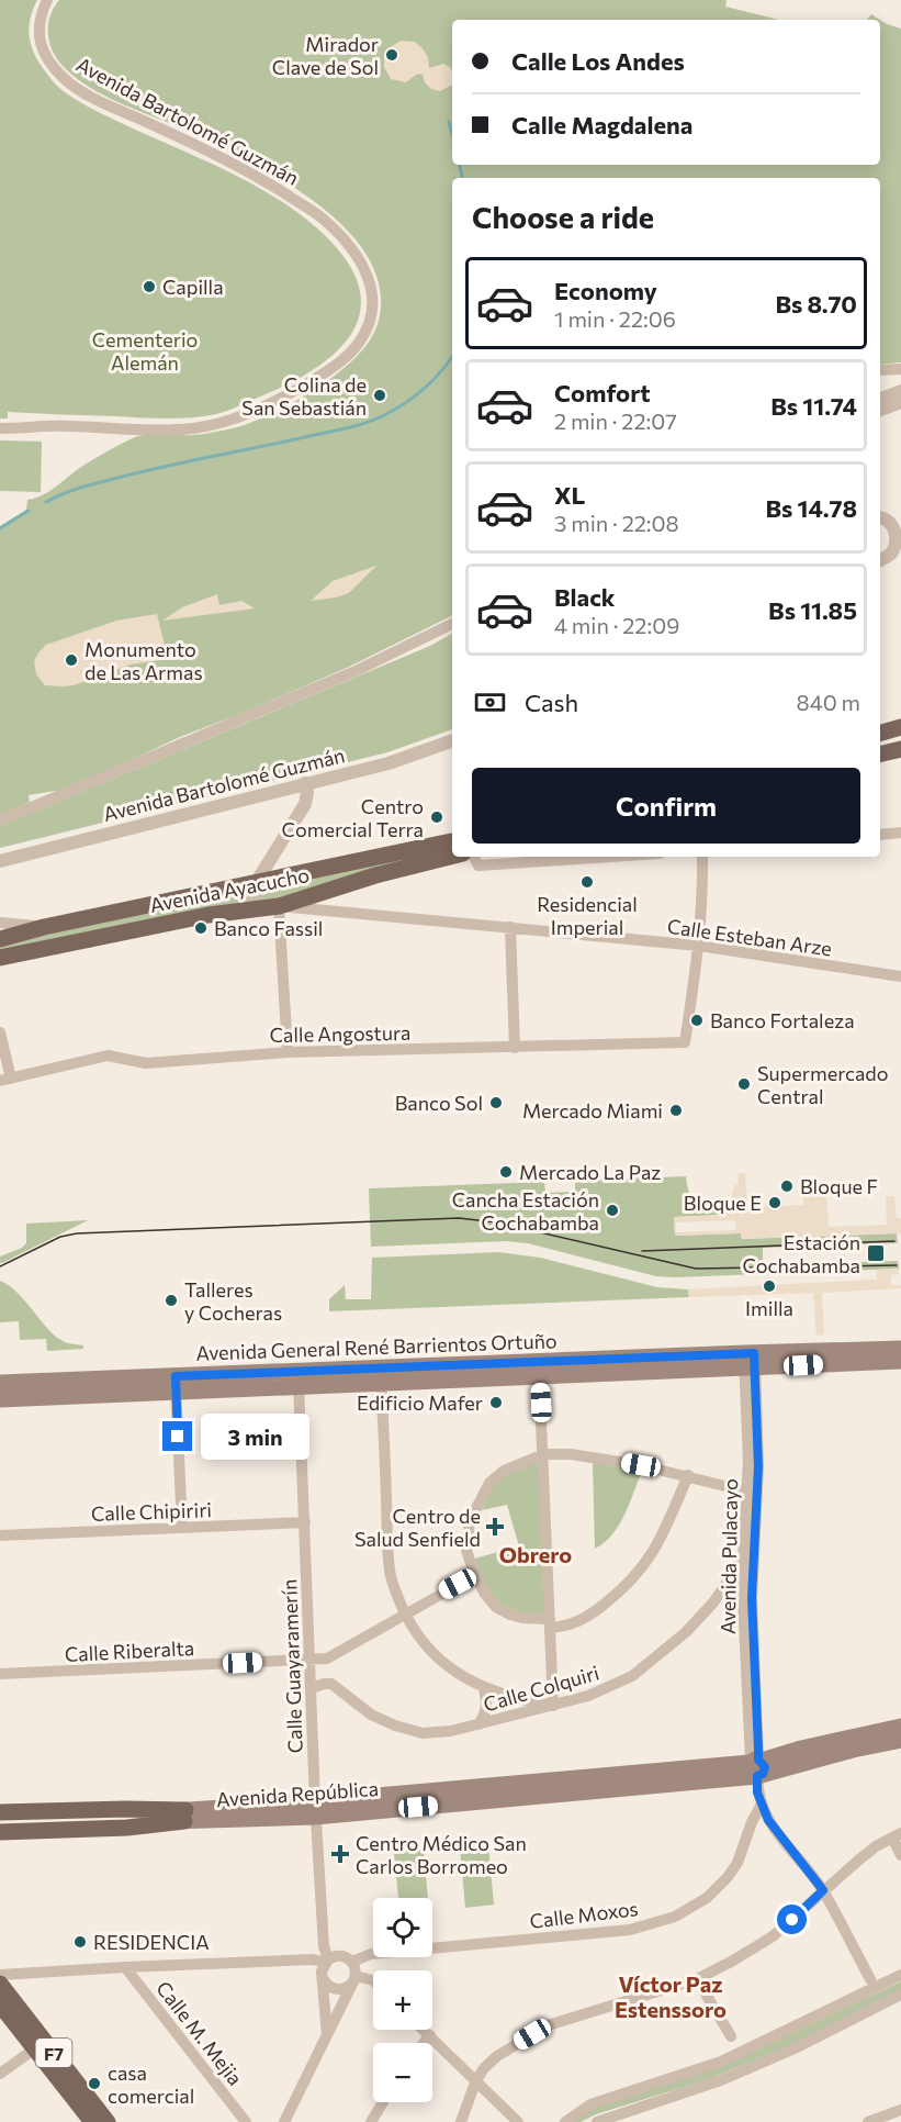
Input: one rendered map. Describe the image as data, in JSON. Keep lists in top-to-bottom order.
{
  "streets": {
    "main road": [
      "Avenida Ayacucho",
      "Avenida General René Barrientos Ortuño",
      "Avenida República",
      "F7"
    ],
    "street": [
      "Avenida Bartolomé Guzmán",
      "Calle Esteban Arze",
      "Calle Angostura",
      "Calle Chipiriri",
      "Avenida Pulacayo",
      "Calle Riberalta",
      "Calle Guayaramerín",
      "Calle Colquiri",
      "Calle Moxos",
      "Calle M. Mejia"
    ]
  },
  "crossings": [
    ["Avenida Ayacucho", "Calle Esteban Arze"],
    ["Calle Esteban Arze", "Calle Angostura"],
    ["Avenida General René Barrientos Ortuño", "Avenida Pulacayo"],
    ["Avenida General René Barrientos Ortuño", "Calle Guayaramerín"],
    ["Calle Chipiriri", "Calle Guayaramerín"],
    ["Avenida Pulacayo", "Calle Colquiri"],
    ["Avenida Pulacayo", "Avenida República"],
    ["Calle Riberalta", "Calle Guayaramerín"],
    ["Calle Guayaramerín", "Calle Colquiri"],
    ["Calle Guayaramerín", "Avenida República"],
    ["Calle Guayaramerín", "Calle Moxos"]
  ],
  "districts": ["Obrero", "Víctor Paz Estenssoro"],
  "parks": ["Cementerio Alemán"],
  "places": {
    "other": [
      "Mirador Clave de Sol",
      "Capilla",
      "Colina de San Sebastián",
      "Monumento de Las Armas",
      "Centro Comercial Terra",
      "Residencial Imperial",
      "Banco Fassil",
      "Banco Fortaleza",
      "Supermercado Central",
      "Banco Sol",
      "Mercado Miami",
      "Mercado La Paz",
      "Bloque F",
      "Bloque E",
      "Cancha Estación Cochabamba",
      "Imilla",
      "Talleres y Cocheras",
      "Edificio Mafer",
      "RESIDENCIA",
      "casa comercial"
    ],
    "transit": ["Estación Cochabamba"],
    "health": ["Centro de Salud Senfield", "Centro Médico San Carlos Borromeo"]
  },
  "page": {
    "banner": ["Calle Los Andes", "Calle Magdalena"],
    "heading": "Choose a ride",
    "list": [
      {
        "name": "Economy",
        "note": "1 min · 22:06",
        "value": "Bs 8.70"
      },
      {
        "name": "Comfort",
        "note": "2 min · 22:07",
        "value": "Bs 11.74"
      },
      {
        "name": "XL",
        "note": "3 min · 22:08",
        "value": "Bs 14.78"
      },
      {
        "name": "Black",
        "note": "4 min · 22:09",
        "value": "Bs 11.85"
      }
    ],
    "pay": ["Cash", "840 m"],
    "buttons": "Confirm",
    "bubble": "3 min",
    "map_buttons": ["+", "−"]
  }
}
